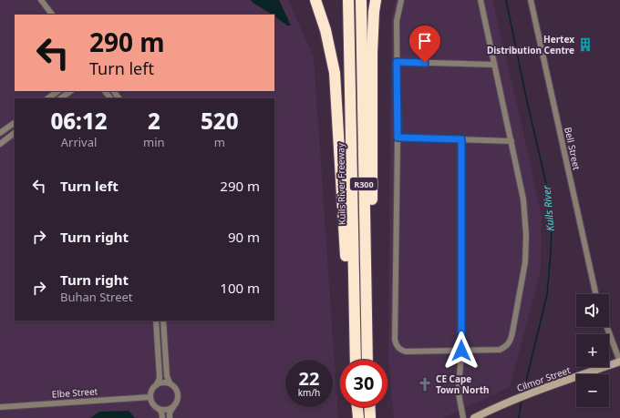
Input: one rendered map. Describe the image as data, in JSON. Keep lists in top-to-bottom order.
{
  "streets": {
    "highway": ["Kuils River Freeway", "R300"],
    "street": ["Bell Street", "Cilmor Street", "Elbe Street"]
  },
  "water": ["Kuils River"],
  "places": {
    "building": ["Hertex Distribution Centre"],
    "church": ["CE Cape Town North"]
  },
  "page": {
    "turn": ["290 m", "Turn left"],
    "eta": [
      "06:12",
      "Arrival",
      "2",
      "min",
      "520",
      "m"
    ],
    "list": [
      {
        "name": "Turn left",
        "value": "290 m"
      },
      {
        "name": "Turn right",
        "value": "90 m"
      },
      {
        "name": "Turn right",
        "note": "Buhan Street",
        "value": "100 m"
      }
    ],
    "map_buttons": ["+", "−"],
    "speed": "22 km/h",
    "limit": "30"
  }
}
